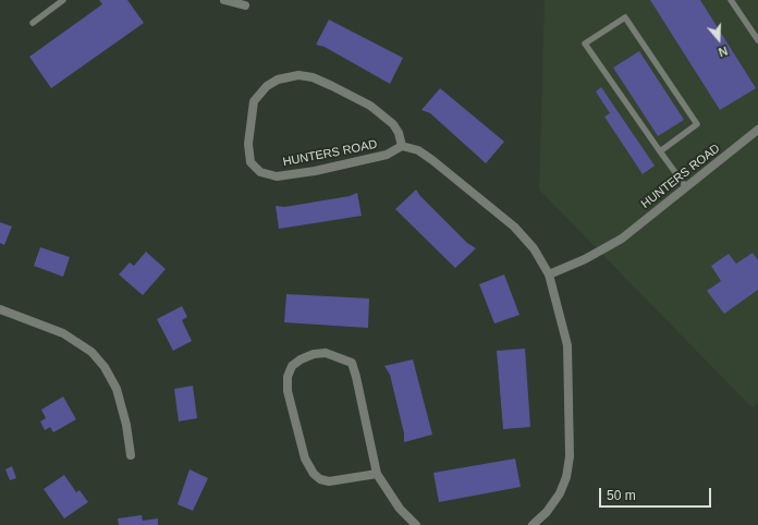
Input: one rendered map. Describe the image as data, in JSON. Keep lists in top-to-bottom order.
{
  "streets": {
    "street": ["HUNTERS ROAD"]
  },
  "scale_bar": "50 m",
  "north": "bottom"
}
